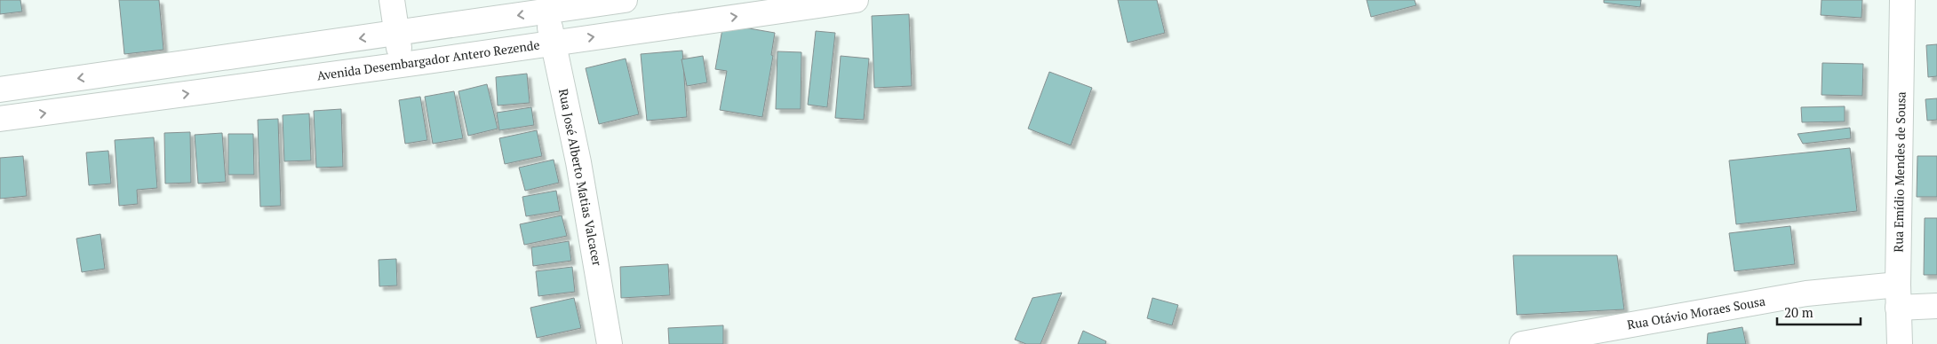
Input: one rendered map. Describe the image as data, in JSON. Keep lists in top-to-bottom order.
{
  "streets": {
    "street": [
      "Avenida Desembargador Antero Rezende",
      "Rua Emídio Mendes de Sousa",
      "Rua José Alberto Matias Valcacer",
      "Rua Otávio Moraes Sousa"
    ]
  },
  "crossings": [
    ["Avenida Desembargador Antero Rezende", "Rua José Alberto Matias Valcacer"],
    ["Rua Emídio Mendes de Sousa", "Rua Otávio Moraes Sousa"]
  ],
  "scale_bar": "20 m"
}
